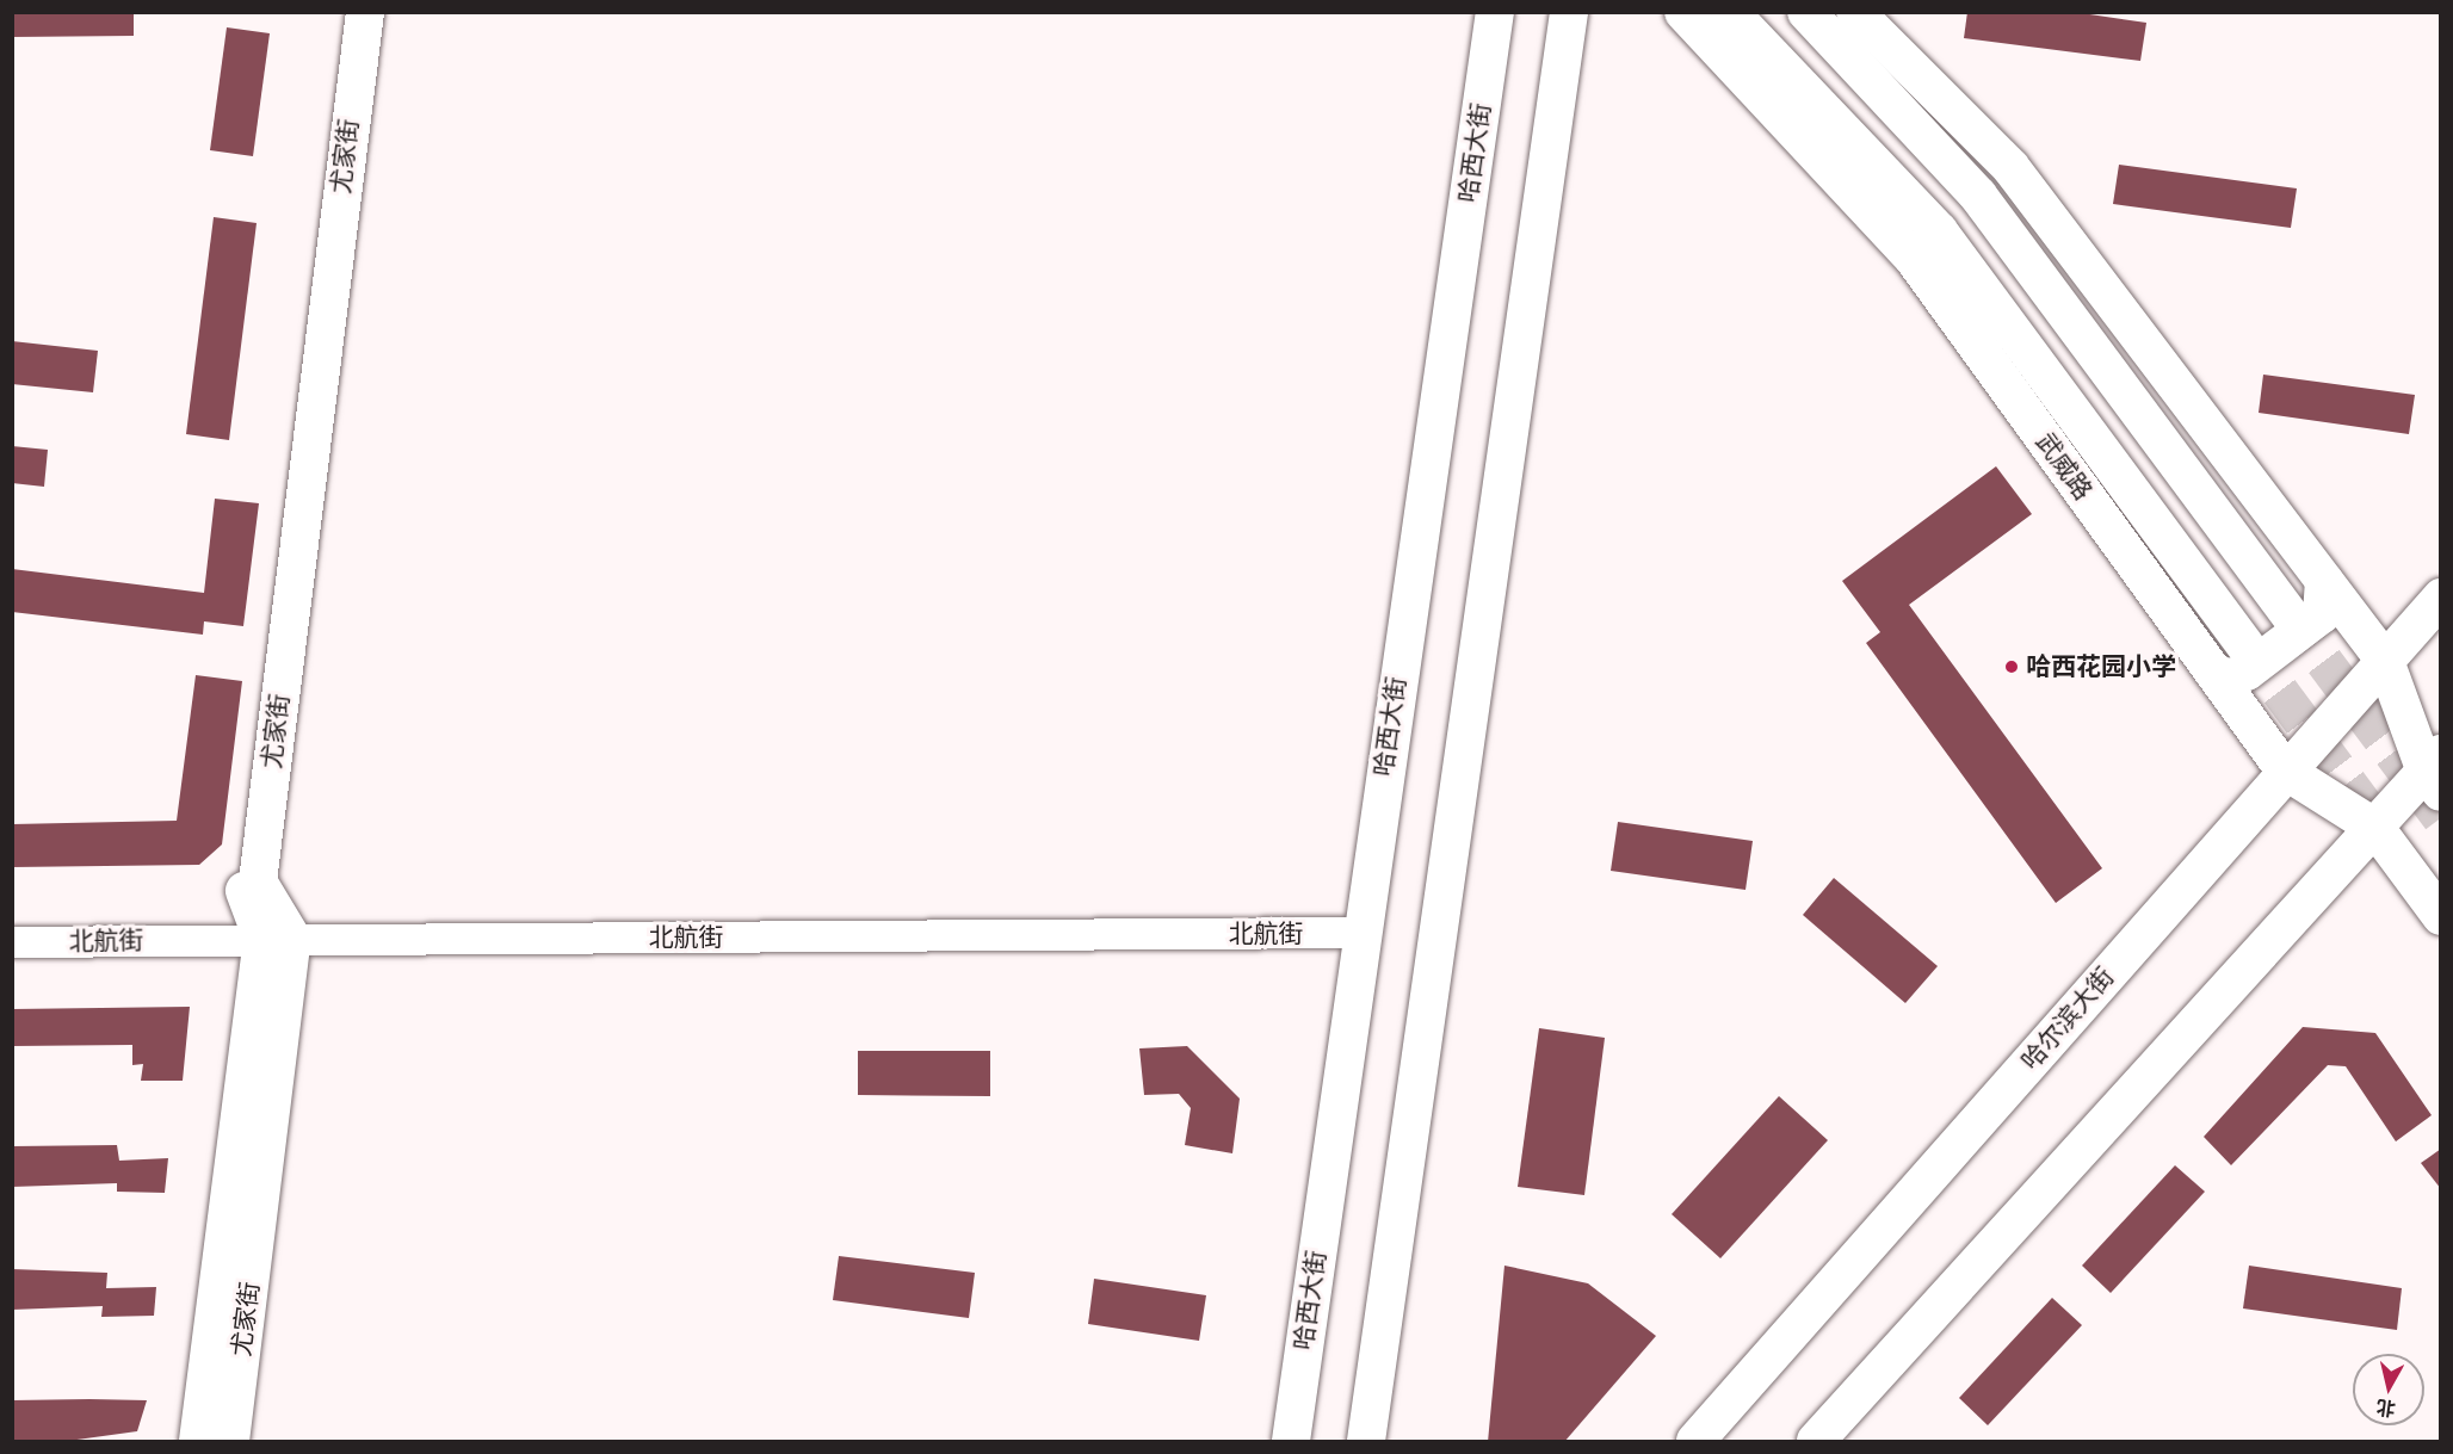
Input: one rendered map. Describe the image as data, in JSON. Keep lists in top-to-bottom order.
{
  "streets": {
    "main road": [
      "哈西大街",
      "尤家街",
      "武威路",
      "哈尔滨大街"
    ],
    "street": ["北航街"]
  },
  "crossings": [
    ["哈西大街", "北航街"],
    ["尤家街", "北航街"],
    ["武威路", "哈尔滨大街"]
  ],
  "places": ["哈西花园小学"],
  "north": "bottom"
}
